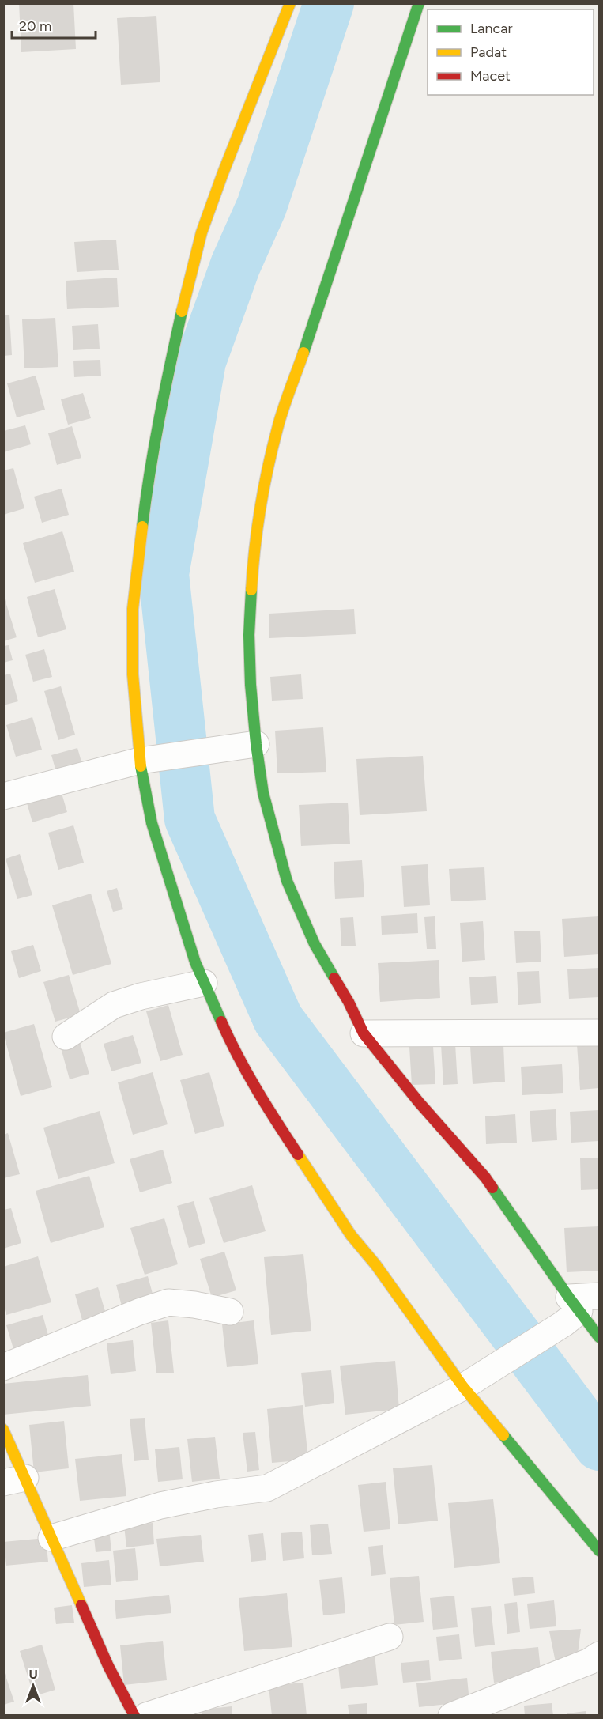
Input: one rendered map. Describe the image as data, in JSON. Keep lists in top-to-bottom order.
{
  "legend": ["Lancar", "Padat", "Macet"],
  "scale_bar": "20 m",
  "north": "top"
}
